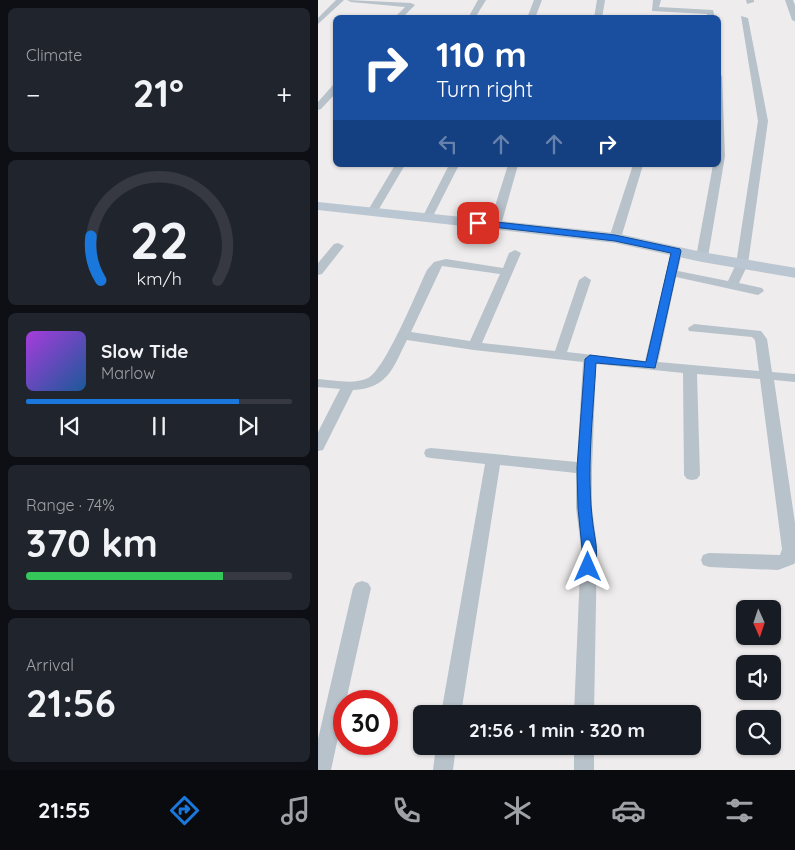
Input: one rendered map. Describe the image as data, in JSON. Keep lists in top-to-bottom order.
{
  "north": "bottom",
  "page": {
    "tile": [
      "Climate",
      ["Range · 74%", "370 km"],
      ["Arrival", "21:56"]
    ],
    "turn": ["110 m", "Turn right"],
    "heat": ["−", "21°", "+"],
    "song": ["Slow Tide", "Marlow"],
    "limit": "30",
    "trip": "21:56 · 1 min · 320 m",
    "tabs": "21:55",
    "gauge": ["22", "km/h"]
  }
}
